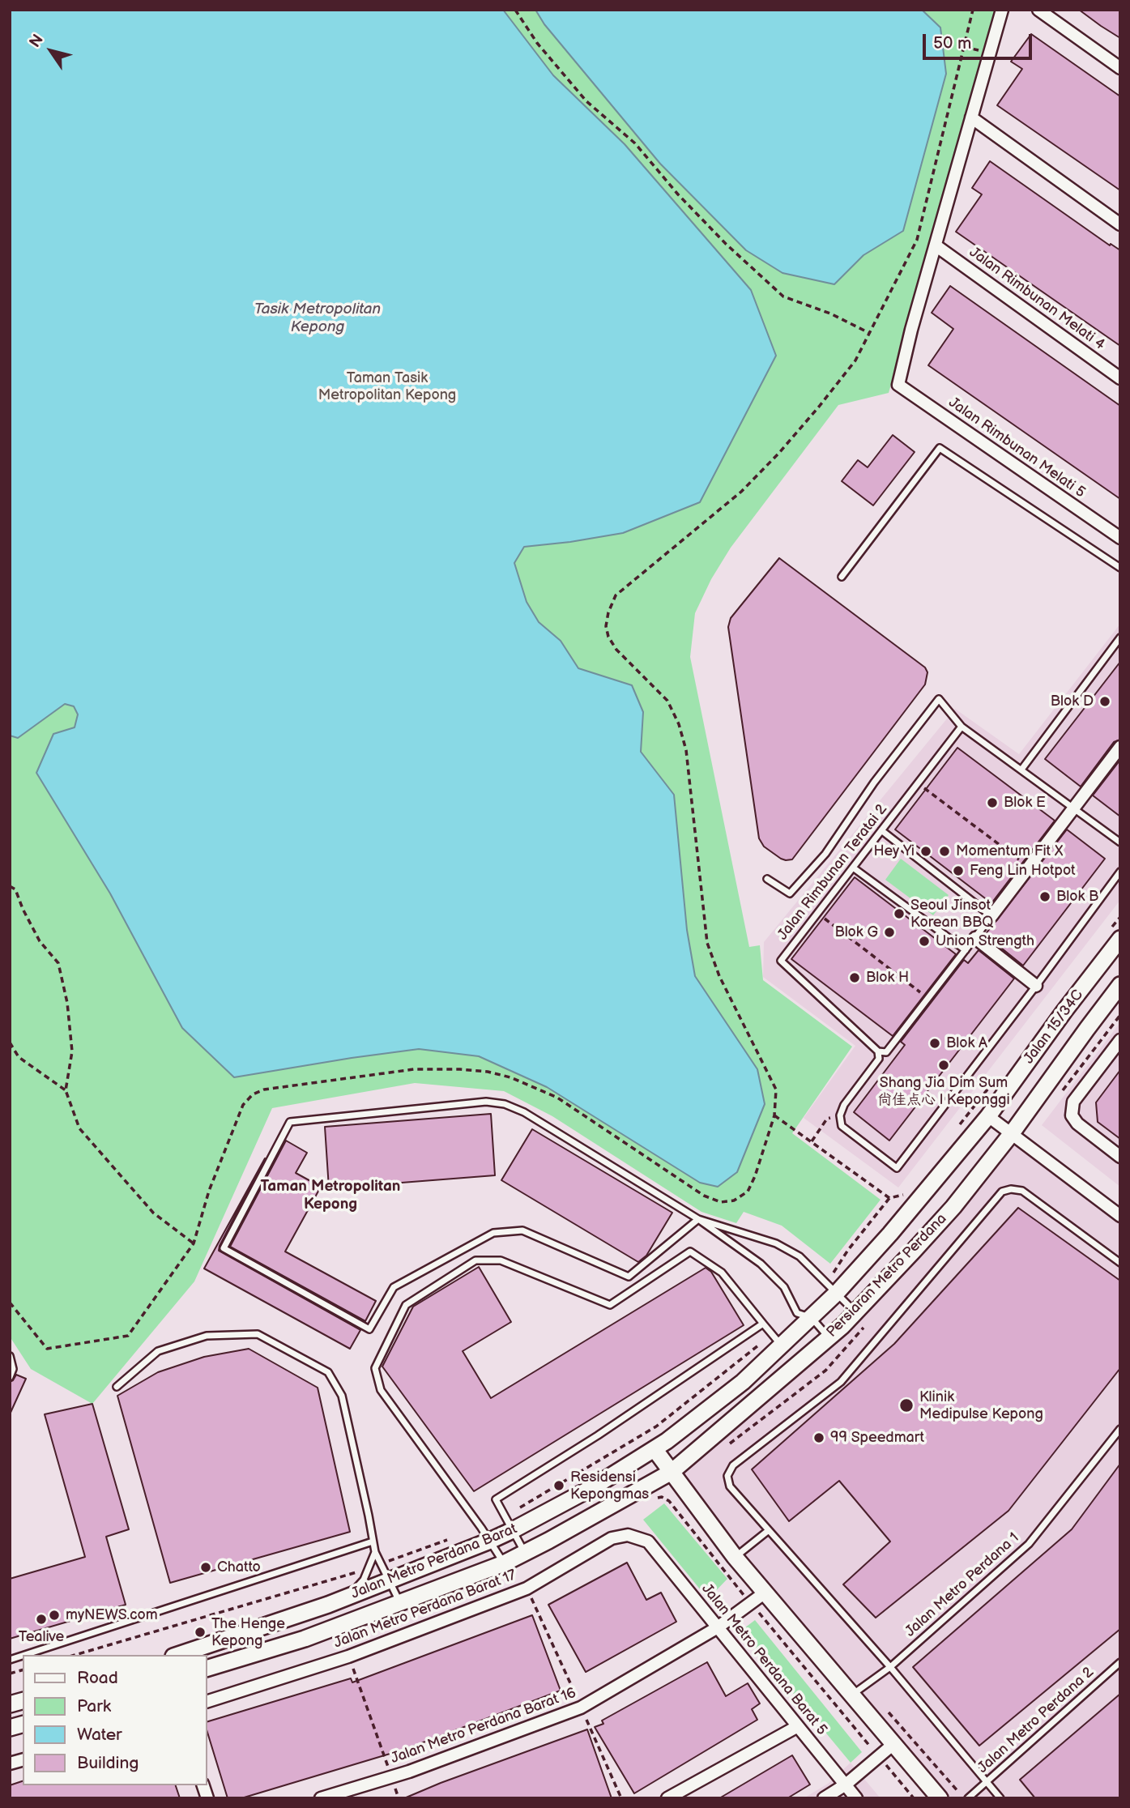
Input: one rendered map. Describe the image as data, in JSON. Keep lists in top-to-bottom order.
{
  "streets": {
    "street": [
      "Jalan Rimbunan Melati 4",
      "Jalan Rimbunan Melati 5",
      "Jalan 15/34C",
      "Persiaran Metro Perdana",
      "Jalan Metro Perdana Barat",
      "Jalan Metro Perdana Barat 17",
      "Jalan Metro Perdana Barat 5",
      "Jalan Metro Perdana Barat 16"
    ],
    "lane": ["Jalan Rimbunan Teratai 2", "Jalan Metro Perdana 1", "Jalan Metro Perdana 2"]
  },
  "crossings": [
    ["Jalan Rimbunan Melati 4", "Jalan Rimbunan Melati 5"],
    ["Jalan 15/34C", "Persiaran Metro Perdana"],
    ["Persiaran Metro Perdana", "Jalan Metro Perdana Barat"],
    ["Jalan Metro Perdana Barat 17", "Jalan Metro Perdana Barat 5"],
    ["Jalan Metro Perdana Barat 5", "Jalan Metro Perdana Barat 16"]
  ],
  "districts": ["Taman Metropolitan Kepong"],
  "water": ["Tasik Metropolitan Kepong"],
  "parks": ["Taman Tasik Metropolitan Kepong"],
  "places": [
    "Blok D",
    "Blok E",
    "Hey Yi",
    "Momentum Fit X",
    "Feng Lin Hotpot",
    "Blok B",
    "Seoul Jinsot Korean BBQ",
    "Blok G",
    "Union Strength",
    "Blok H",
    "Blok A",
    "Shang Jia Dim Sum 尚佳点心 | Keponggi",
    "Klinik Medipulse Kepong",
    "99 Speedmart",
    "Residensi Kepongmas",
    "Chatto",
    "myNEWS.com",
    "Tealive",
    "The Henge Kepong"
  ],
  "legend": [
    "Road",
    "Park",
    "Water",
    "Building"
  ],
  "scale_bar": "50 m",
  "north": "top left"
}
